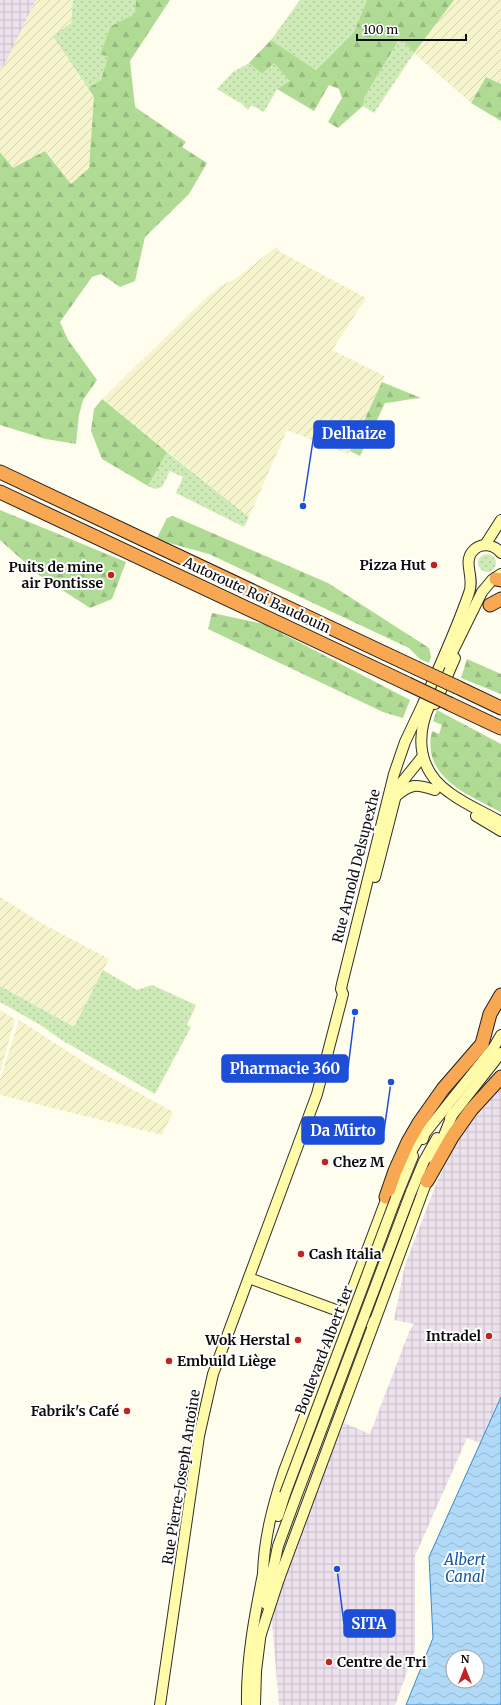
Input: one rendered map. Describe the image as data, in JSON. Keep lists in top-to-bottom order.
{
  "streets": {
    "highway": ["Autoroute Roi Baudouin"],
    "main road": ["Rue Arnold Delsupexhe", "Boulevard Albert 1er", "Rue Pierre-Joseph Antoine"]
  },
  "crossings": [
    ["Rue Arnold Delsupexhe", "Rue Pierre-Joseph Antoine"]
  ],
  "water": ["Albert Canal"],
  "places": [
    "Delhaize",
    "Pizza Hut",
    "Puits de mine air Pontisse",
    "Pharmacie 360",
    "Da Mirto",
    "Chez M",
    "Cash Italia",
    "Intradel",
    "Wok Herstal",
    "Embuild Liège",
    "Fabrik's Café",
    "SITA",
    "Centre de Tri"
  ],
  "scale_bar": "100 m",
  "north": "top"
}
